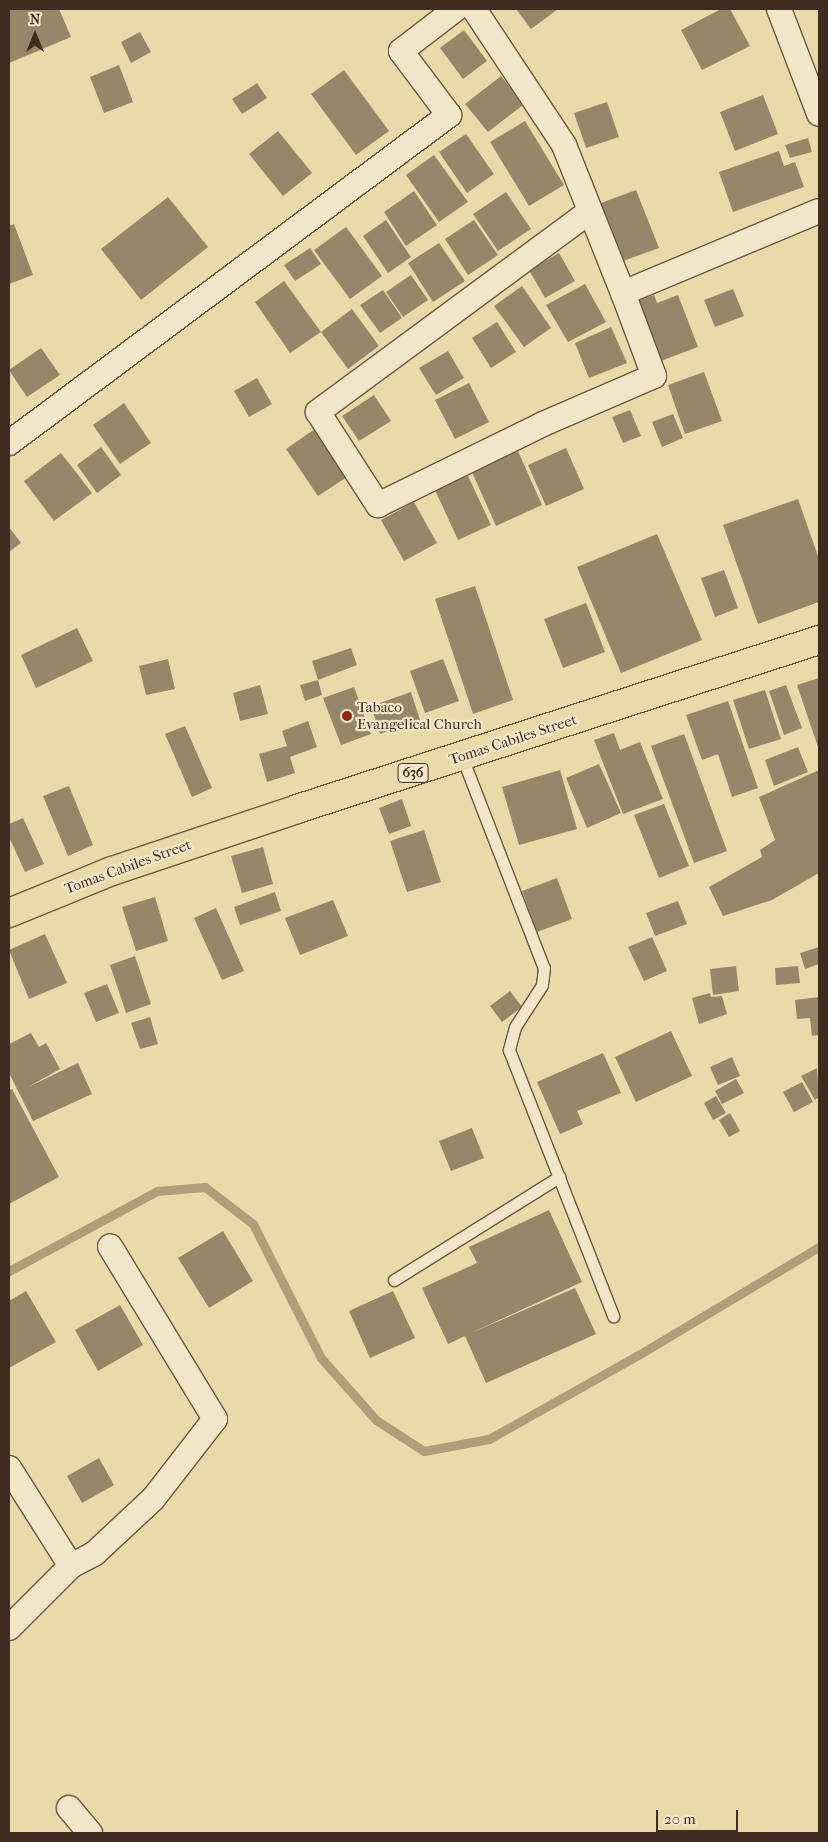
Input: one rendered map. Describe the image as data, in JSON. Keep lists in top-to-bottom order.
{
  "streets": {
    "main road": ["Tomas Cabiles Street", "636"]
  },
  "places": ["Tabaco Evangelical Church"],
  "scale_bar": "20 m",
  "north": "top"
}
